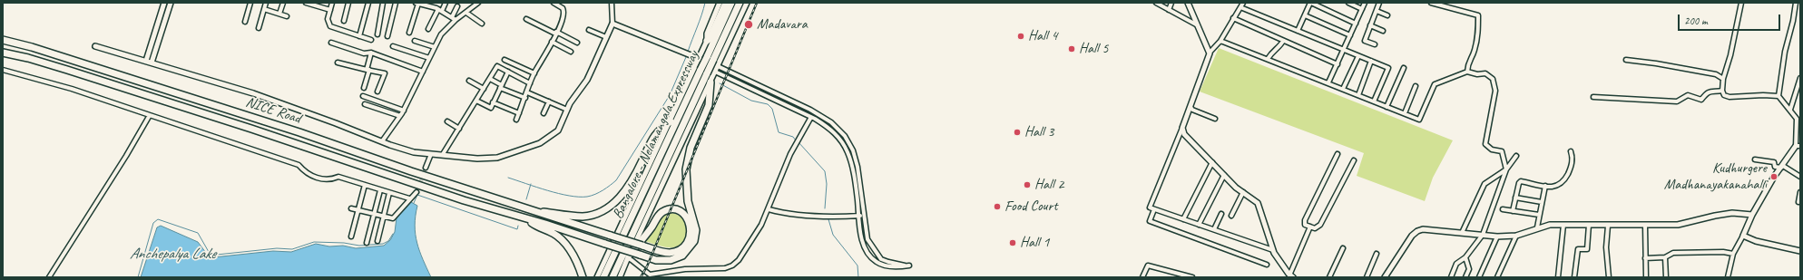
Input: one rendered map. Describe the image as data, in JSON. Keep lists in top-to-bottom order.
{
  "streets": {
    "highway": ["NICE Road", "Bangalore - Nelamangala Expressway"]
  },
  "water": ["Anchepalya Lake"],
  "places": [
    "Madavara",
    "Hall 4",
    "Hall 5",
    "Hall 3",
    "Kudhurgere Madhanayakanahalli",
    "Hall 2",
    "Food Court",
    "Hall 1"
  ],
  "scale_bar": "200 m"
}
